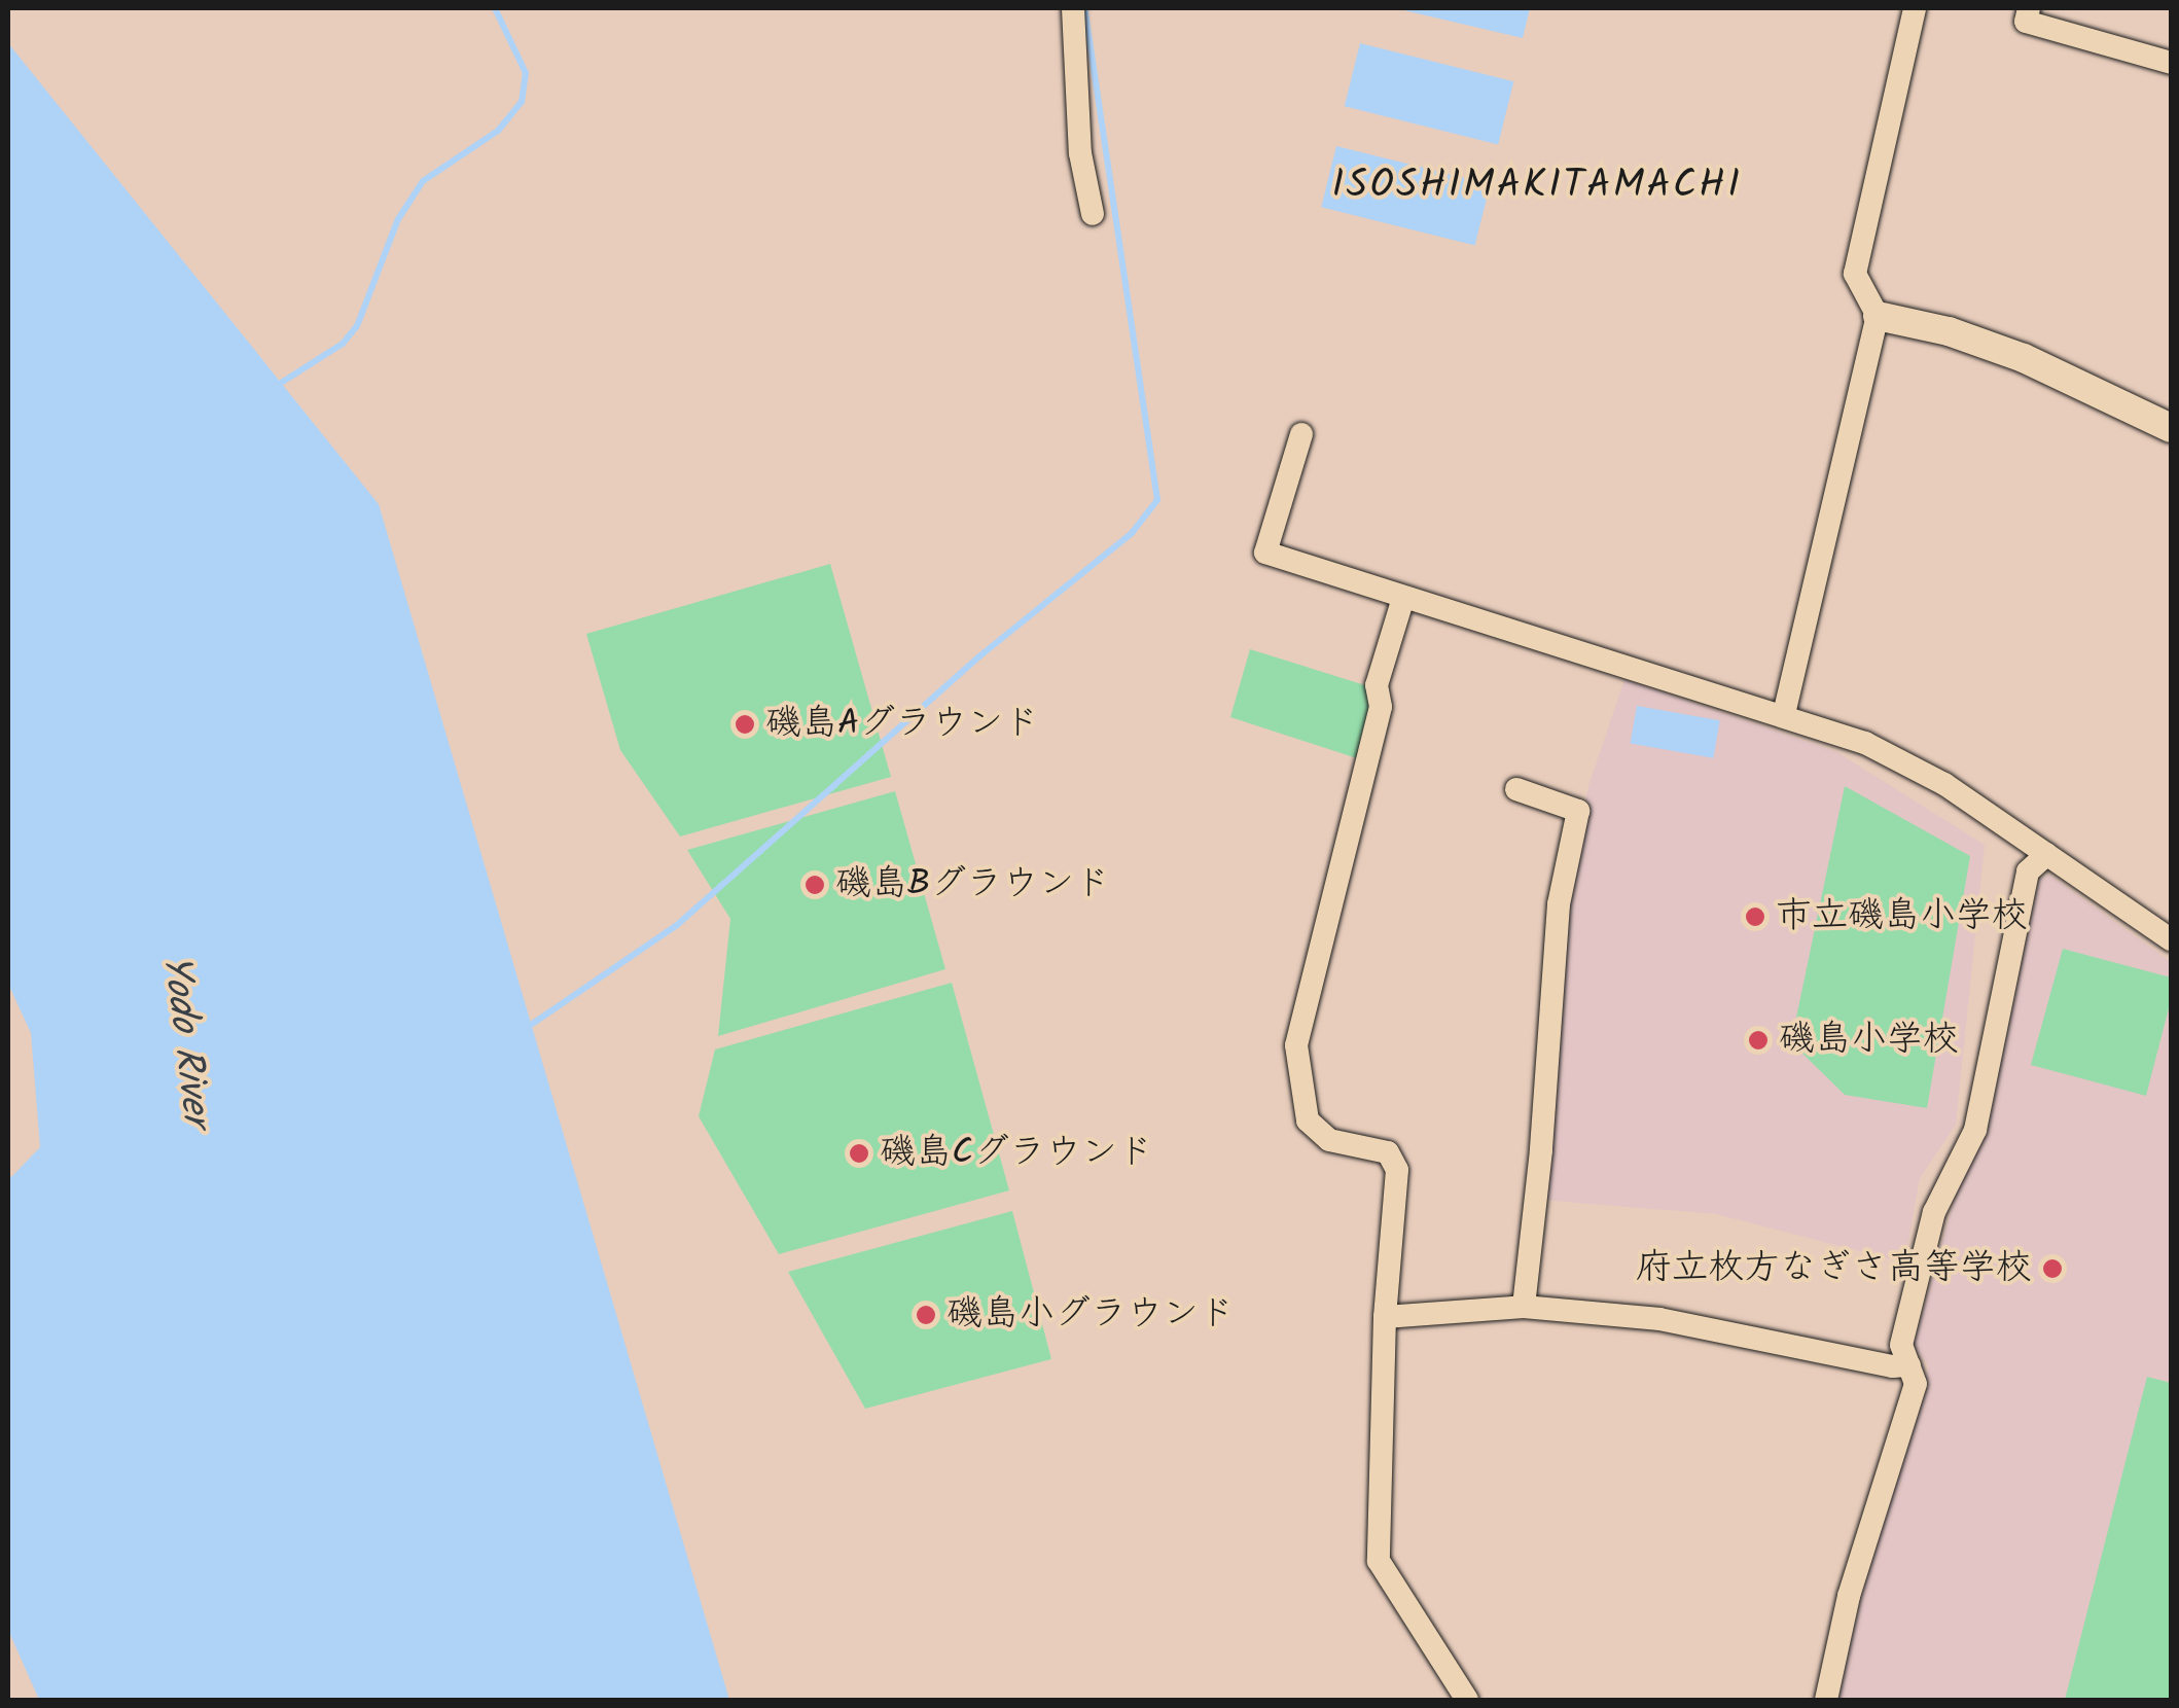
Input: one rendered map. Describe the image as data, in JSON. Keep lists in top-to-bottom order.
{
  "districts": ["ISOSHIMAKITAMACHI"],
  "water": ["Yodo River"],
  "places": [
    "磯島Aグラウンド",
    "磯島Bグラウンド",
    "市立磯島小学校",
    "磯島小学校",
    "磯島Cグラウンド",
    "府立枚方なぎさ高等学校",
    "磯島小グラウンド"
  ]
}
